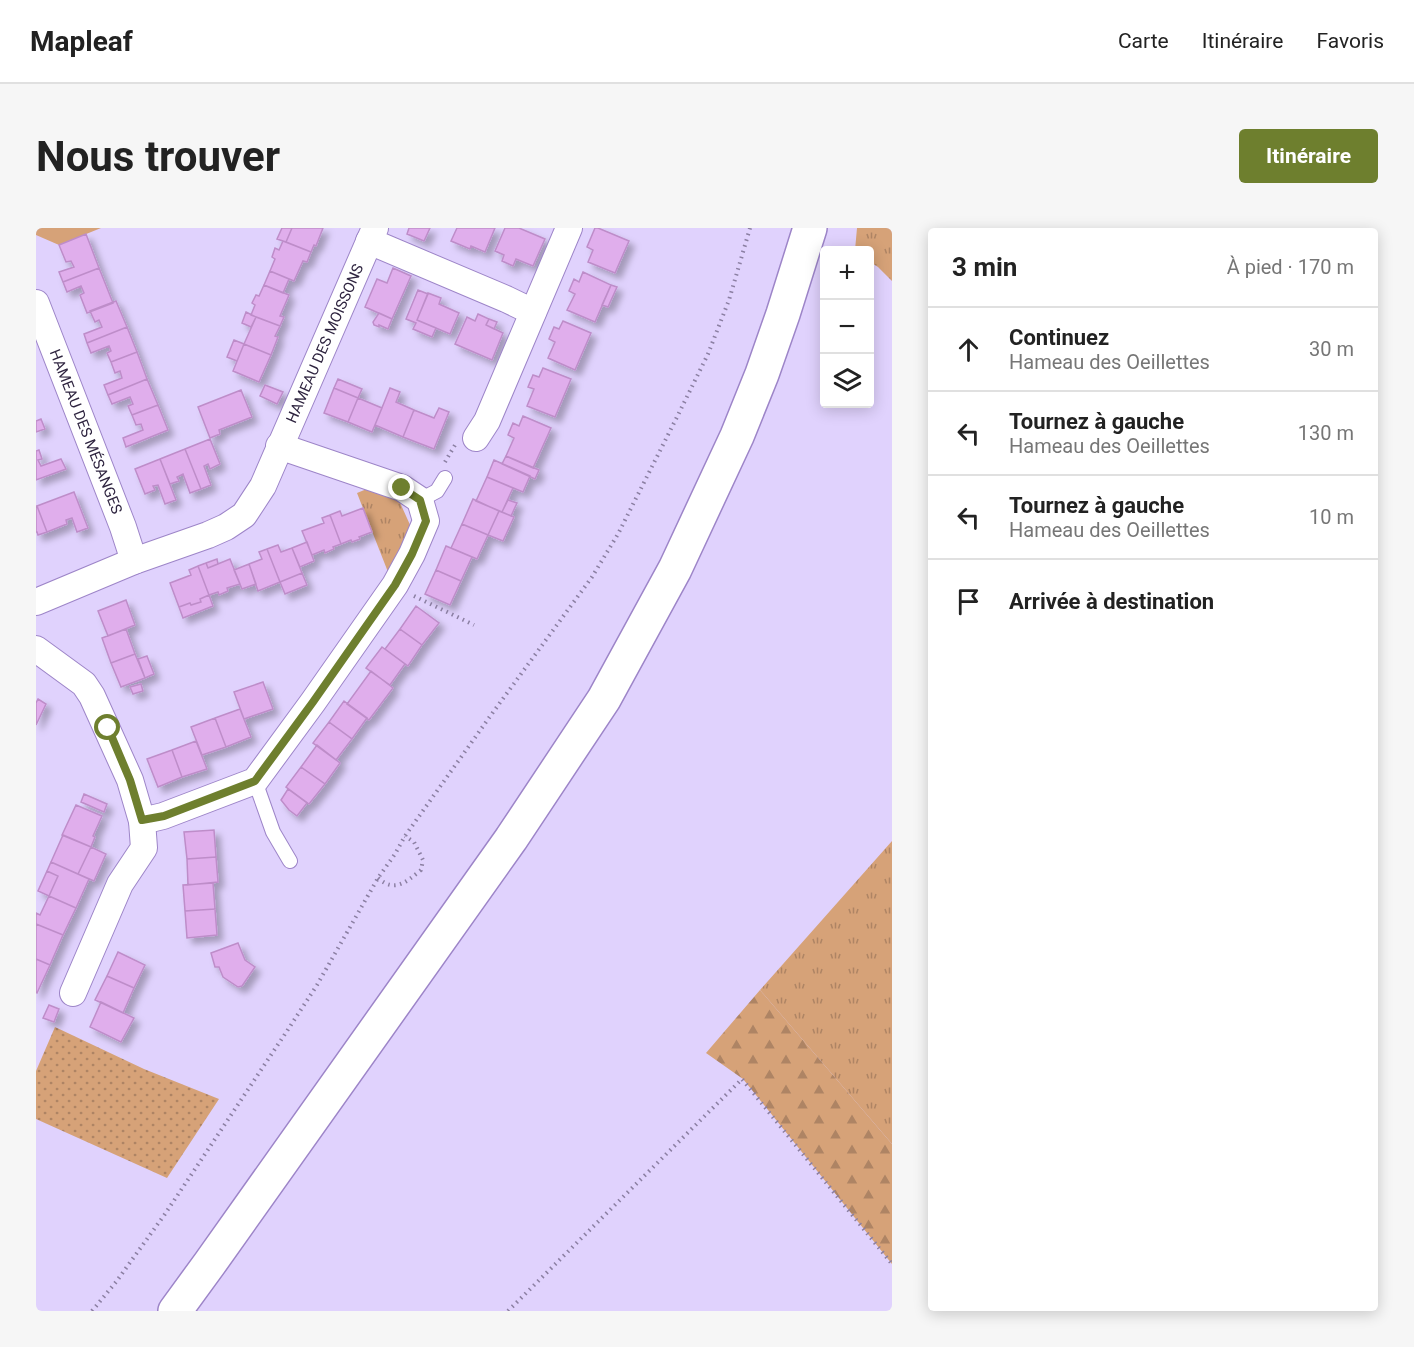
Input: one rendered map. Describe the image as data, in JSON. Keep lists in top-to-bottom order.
{
  "streets": {
    "street": ["HAMEAU DES MOISSONS", "HAMEAU DES MÉSANGES"]
  },
  "crossings": [
    ["HAMEAU DES MOISSONS", "HAMEAU DES MÉSANGES"]
  ],
  "page": {
    "header": "Mapleaf",
    "nav": ["Carte", "Itinéraire", "Favoris"],
    "buttons": "Itinéraire",
    "title": "Nous trouver",
    "heading": ["3 min", "À pied · 170 m"],
    "map_buttons": ["+", "−"],
    "list": [
      ["Continuez", "Hameau des Oeillettes", "30 m"],
      ["Tournez à gauche", "Hameau des Oeillettes", "130 m"],
      ["Tournez à gauche", "Hameau des Oeillettes", "10 m"],
      "Arrivée à destination"
    ]
  }
}
